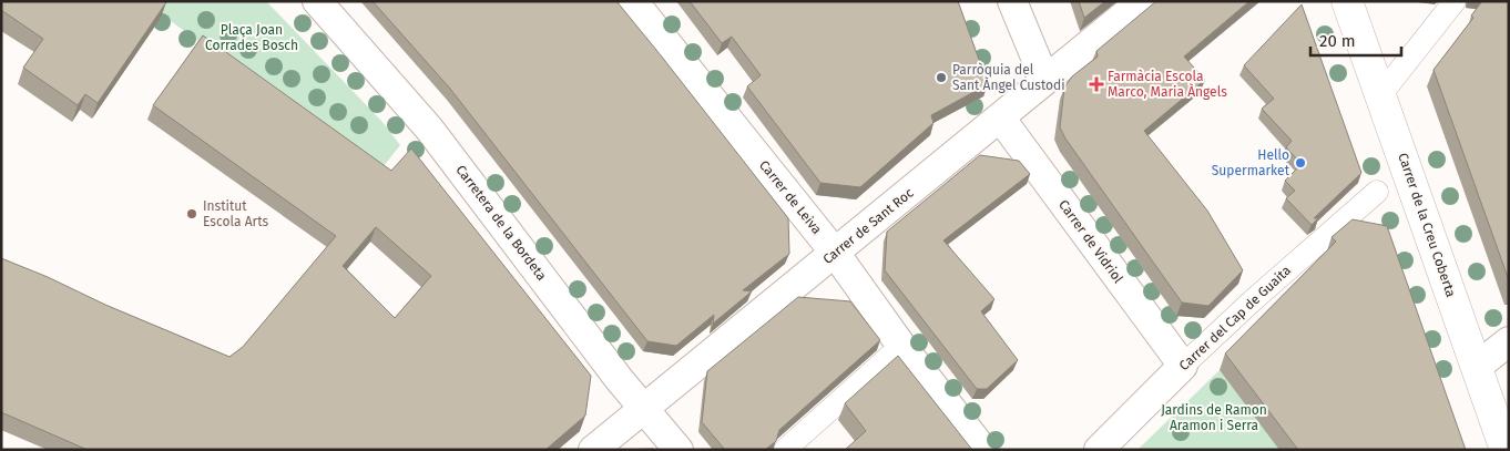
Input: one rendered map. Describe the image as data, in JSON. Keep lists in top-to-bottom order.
{
  "streets": {
    "street": [
      "Carrer de Leiva",
      "Carretera de la Bordeta",
      "Carrer de la Creu Coberta",
      "Carrer de Sant Roc",
      "Carrer de Vidriol",
      "Carrer del Cap de Guaita"
    ]
  },
  "crossings": [
    ["Carrer de Leiva", "Carrer de Sant Roc"],
    ["Carretera de la Bordeta", "Carrer de Sant Roc"],
    ["Carrer de Sant Roc", "Carrer de Vidriol"],
    ["Carrer de Vidriol", "Carrer del Cap de Guaita"]
  ],
  "parks": ["Plaça Joan Corrades Bosch", "Jardins de Ramon Aramon i Serra"],
  "places": {
    "other": ["Parròquia del Sant Àngel Custodi", "Hello Supermarket", "Institut Escola Arts"],
    "health": ["Farmàcia Escola Marco, Maria Àngels"]
  },
  "scale_bar": "20 m"
}
